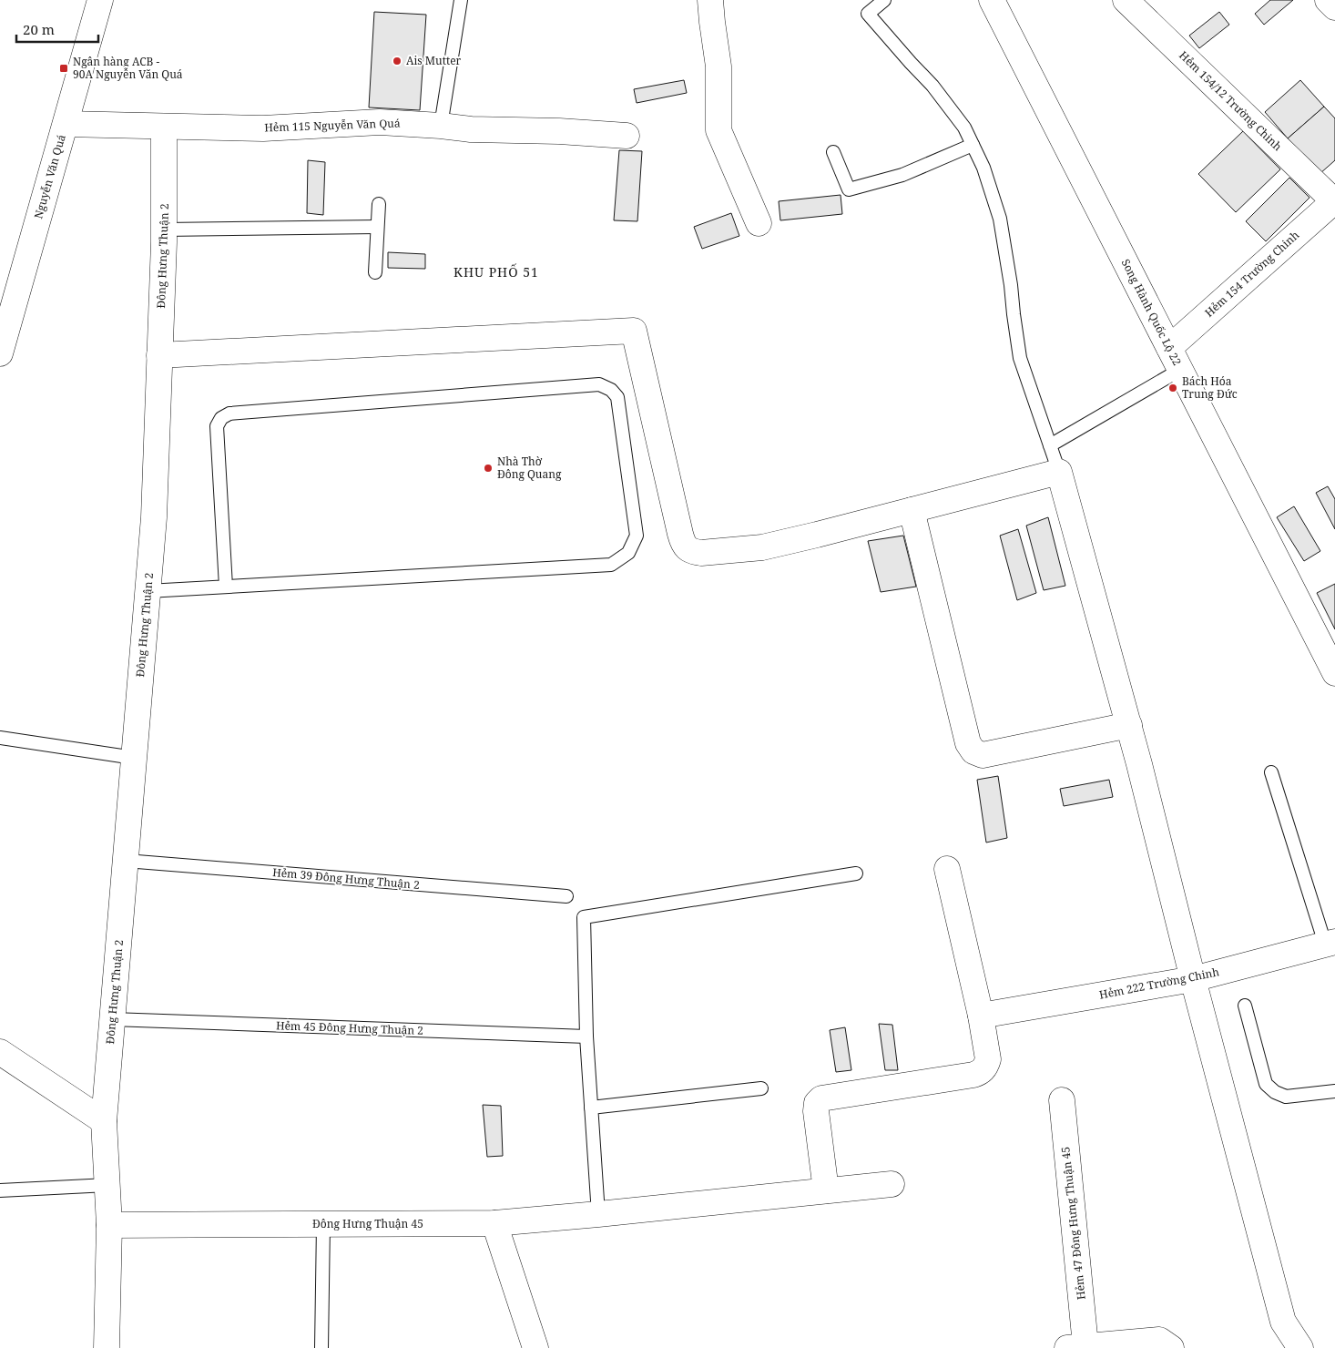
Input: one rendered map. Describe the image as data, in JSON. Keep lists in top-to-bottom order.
{
  "streets": {
    "street": [
      "Hẻm 154/12 Trường Chinh",
      "Hẻm 115 Nguyễn Văn Quá",
      "Nguyễn Văn Quá",
      "Đông Hưng Thuận 2",
      "Hẻm 154 Trường Chinh",
      "Song Hành Quốc Lộ 22",
      "Hẻm 222 Trường Chinh",
      "Hẻm 47 Đông Hưng Thuận 45",
      "Đông Hưng Thuận 45"
    ],
    "lane": ["Hẻm 39 Đông Hưng Thuận 2", "Hẻm 45 Đông Hưng Thuận 2"]
  },
  "crossings": [
    ["Hẻm 154/12 Trường Chinh", "Hẻm 154 Trường Chinh"],
    ["Hẻm 115 Nguyễn Văn Quá", "Nguyễn Văn Quá"],
    ["Hẻm 115 Nguyễn Văn Quá", "Đông Hưng Thuận 2"],
    ["Đông Hưng Thuận 2", "Hẻm 39 Đông Hưng Thuận 2"],
    ["Đông Hưng Thuận 2", "Hẻm 45 Đông Hưng Thuận 2"],
    ["Đông Hưng Thuận 2", "Đông Hưng Thuận 45"],
    ["Hẻm 154 Trường Chinh", "Song Hành Quốc Lộ 22"]
  ],
  "districts": ["KHU PHỐ 51"],
  "places": {
    "other": ["Ais Mutter", "Bách Hóa Trung Đức", "Nhà Thờ Đông Quang"],
    "transit": ["Ngân hàng ACB - 90A Nguyễn Văn Quá"]
  },
  "scale_bar": "20 m"
}
